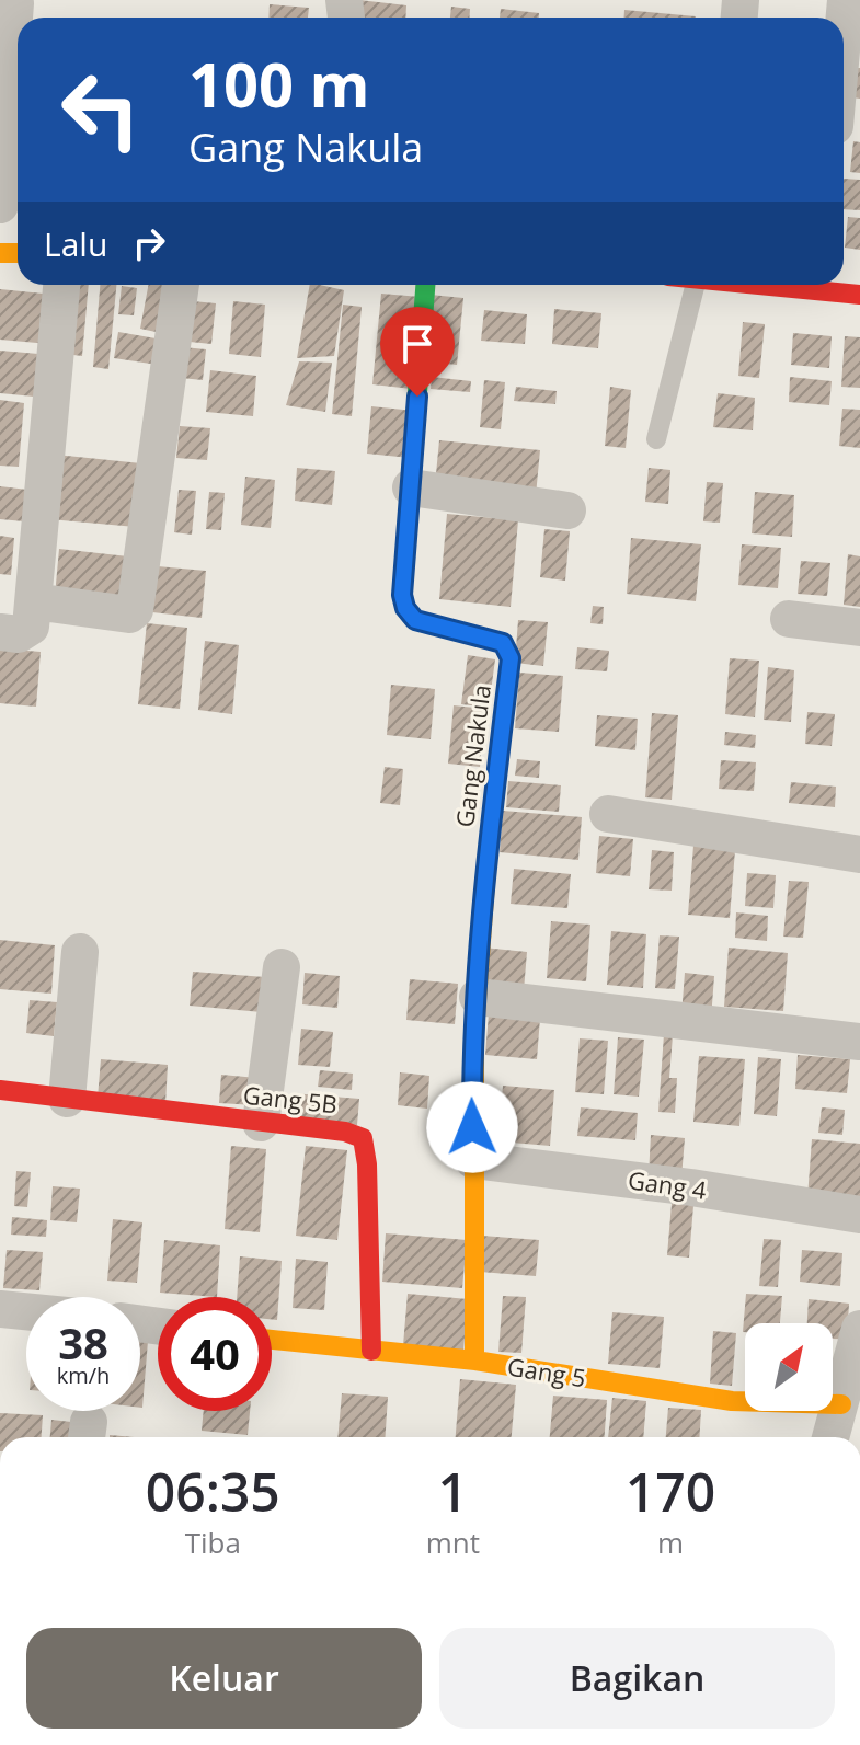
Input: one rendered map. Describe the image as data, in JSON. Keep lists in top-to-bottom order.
{
  "streets": {
    "street": [
      "Gang Nakula",
      "Gang 5B",
      "Gang 4",
      "Gang 5"
    ]
  },
  "crossings": [
    ["Gang Nakula", "Gang 4"],
    ["Gang Nakula", "Gang 5"],
    ["Gang 5B", "Gang 5"]
  ],
  "north": "top right",
  "page": {
    "turn": ["100 m", "Gang Nakula"],
    "then": "Lalu",
    "speed": "38 km/h",
    "limit": "40",
    "eta": [
      "06:35",
      "Tiba",
      "1",
      "mnt",
      "170",
      "m"
    ],
    "buttons": ["Keluar", "Bagikan"]
  }
}
